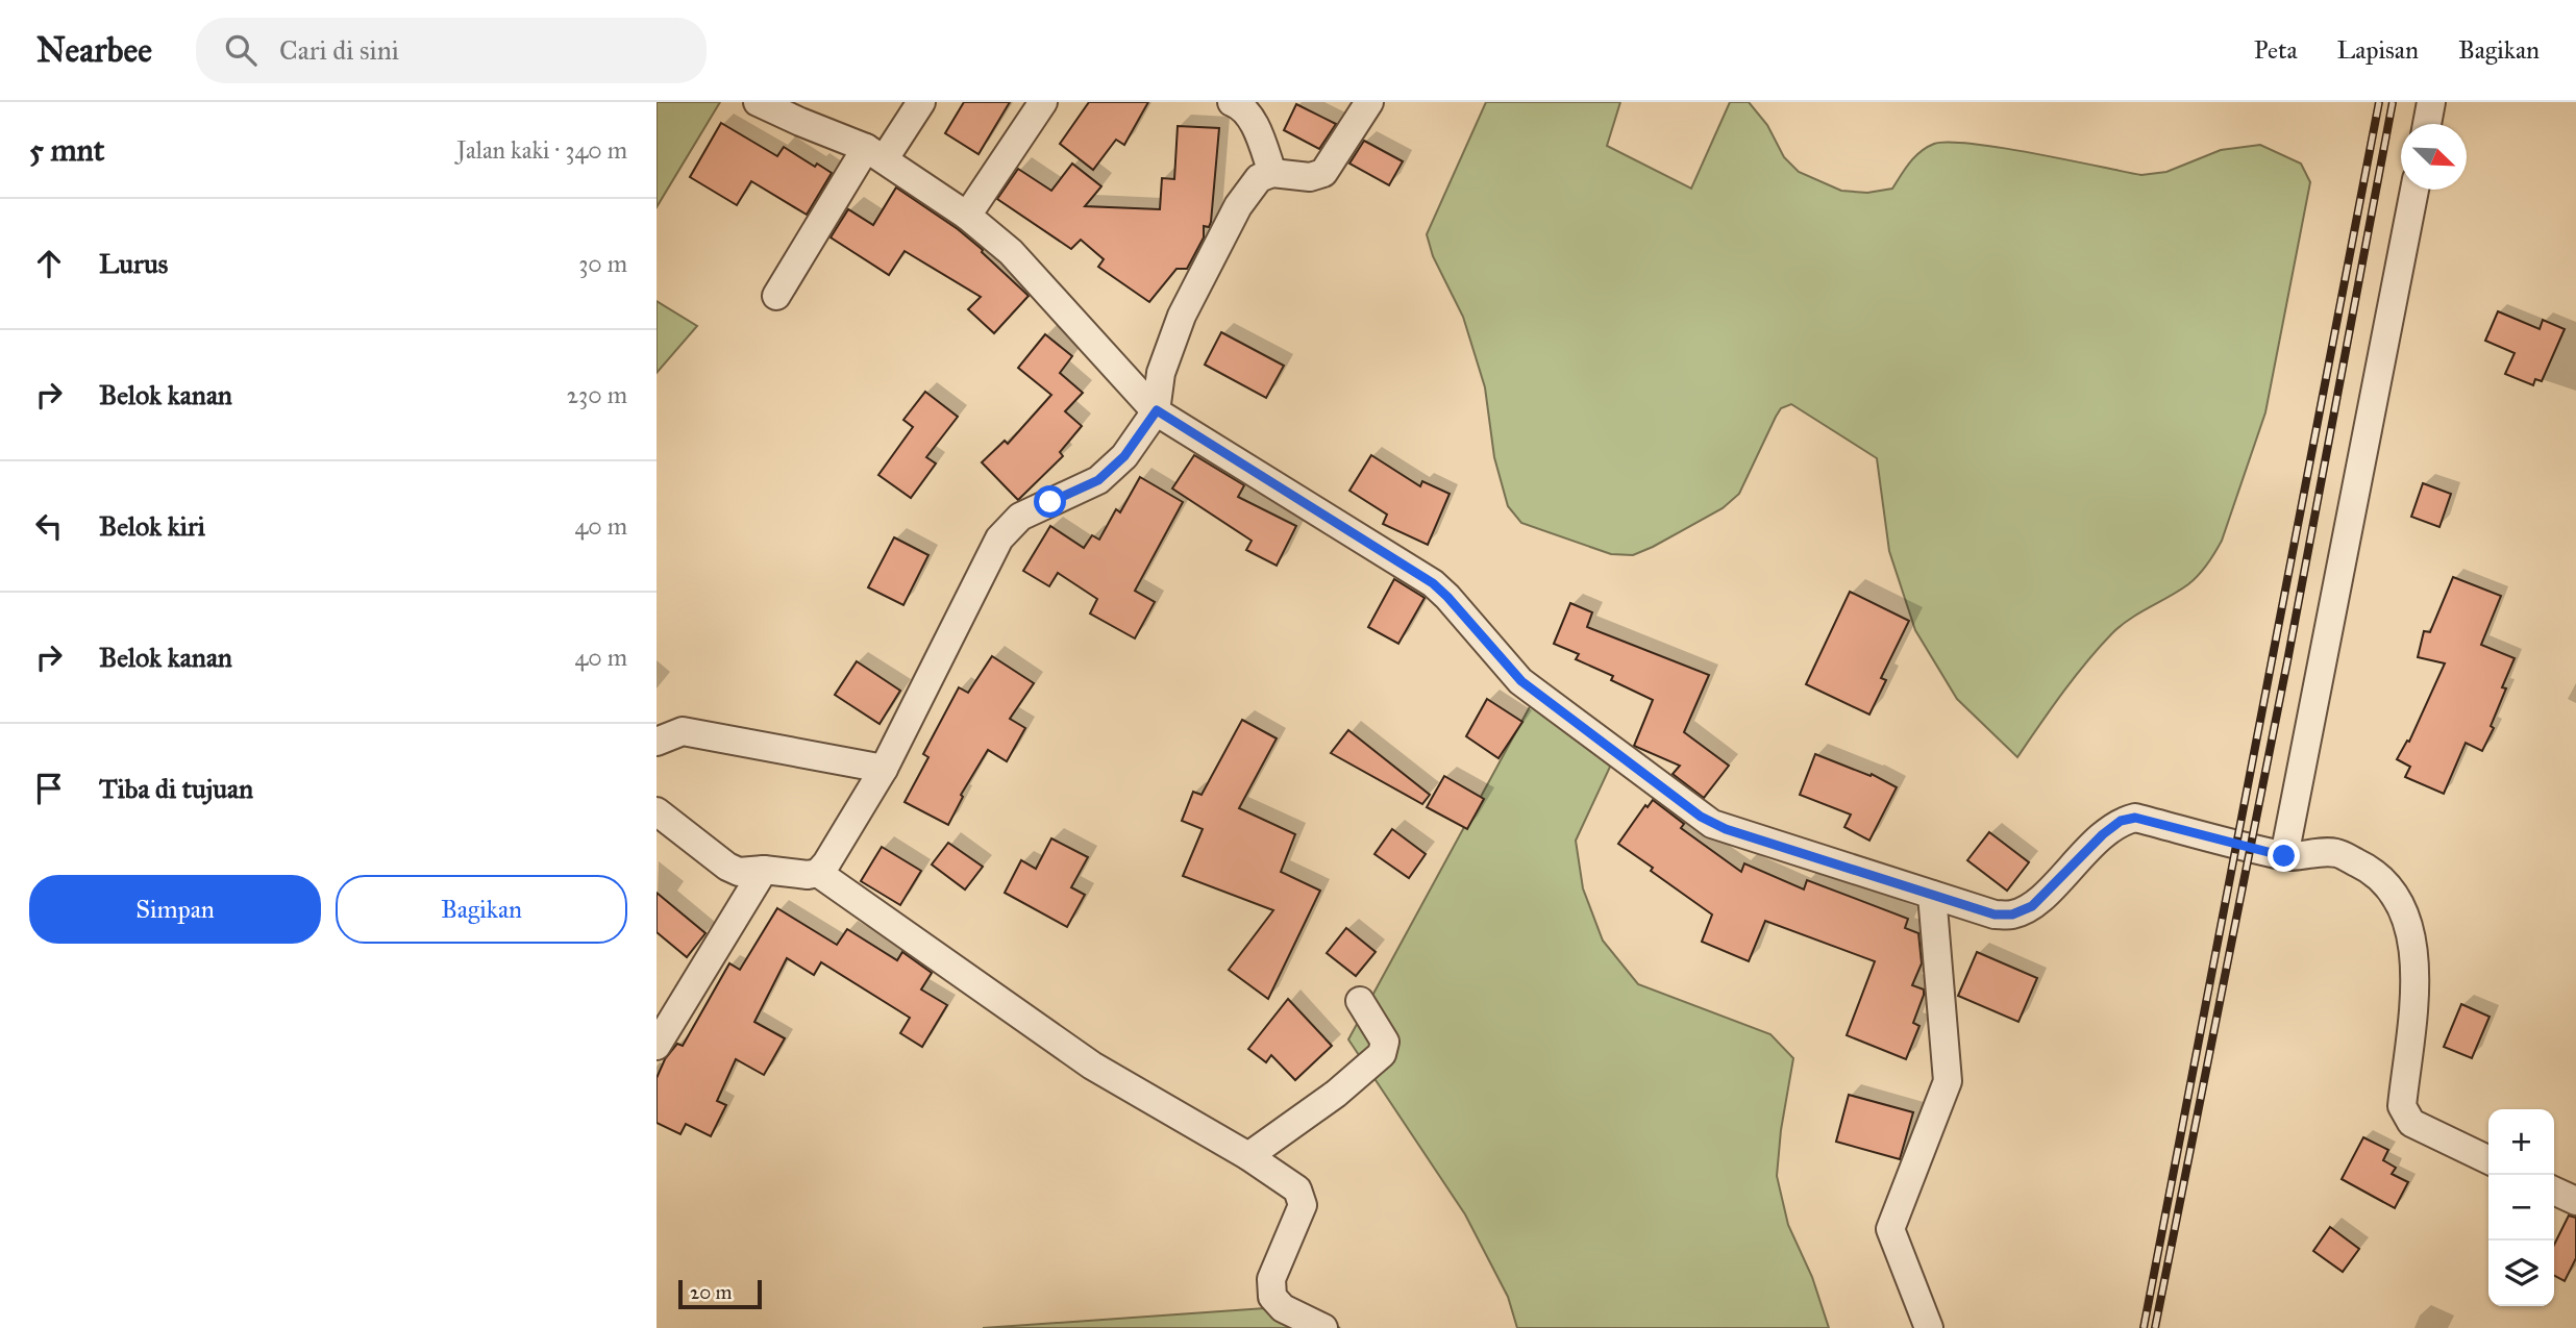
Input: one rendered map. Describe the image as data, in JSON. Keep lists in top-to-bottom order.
{
  "scale_bar": "20 m",
  "north": "bottom right",
  "page": {
    "header": "Nearbee",
    "search": "Cari di sini",
    "nav": ["Peta", "Lapisan", "Bagikan"],
    "heading": ["5 mnt", "Jalan kaki · 340 m"],
    "list": [
      ["Lurus", "30 m"],
      ["Belok kanan", "230 m"],
      ["Belok kiri", "40 m"],
      ["Belok kanan", "40 m"],
      "Tiba di tujuan"
    ],
    "buttons": ["Simpan", "Bagikan"],
    "map_buttons": ["+", "−"],
    "scale": "20 m"
  }
}
